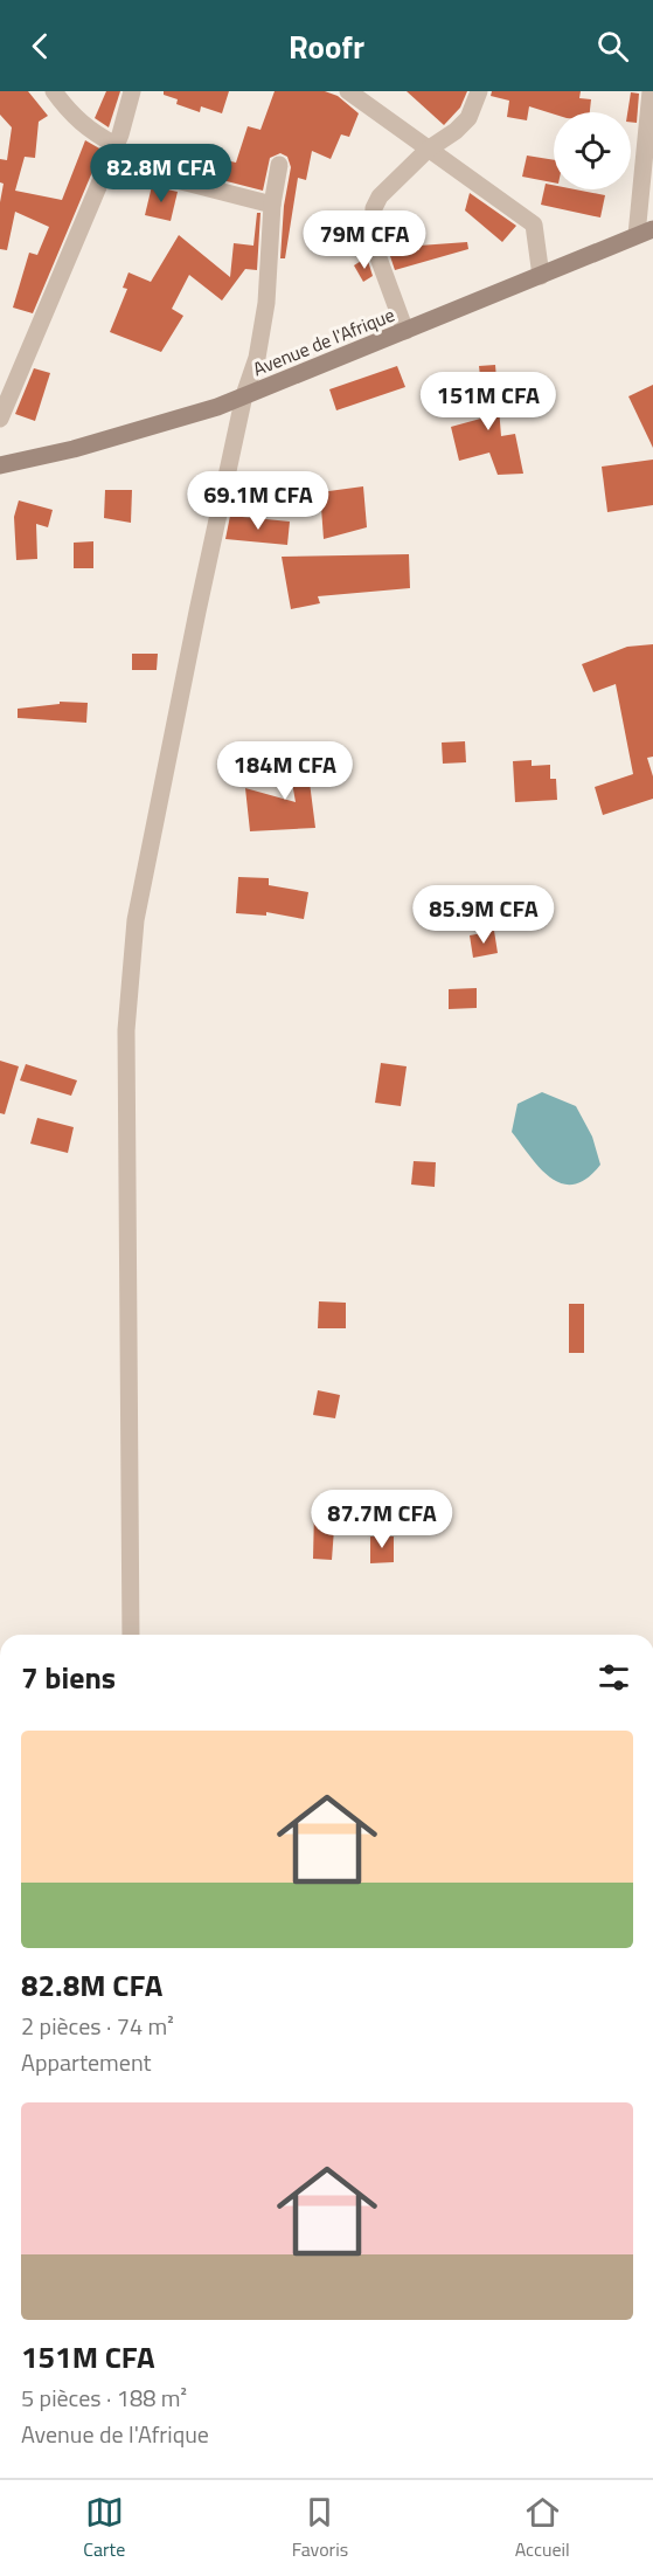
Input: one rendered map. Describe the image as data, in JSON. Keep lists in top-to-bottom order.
{
  "streets": {
    "main road": ["Avenue de l'Afrique"]
  },
  "page": {
    "header": "Roofr",
    "price": [
      "82.8M CFA",
      "79M CFA",
      "151M CFA",
      "69.1M CFA",
      "184M CFA",
      "85.9M CFA",
      "87.7M CFA"
    ],
    "heading": "7 biens",
    "list": [
      {
        "name": "82.8M CFA",
        "note": "2 pièces · 74 m² · Appartement"
      },
      {
        "name": "151M CFA",
        "note": "5 pièces · 188 m² · Avenue de l'Afrique"
      }
    ],
    "tabs": ["Carte", "Favoris", "Accueil"]
  }
}
